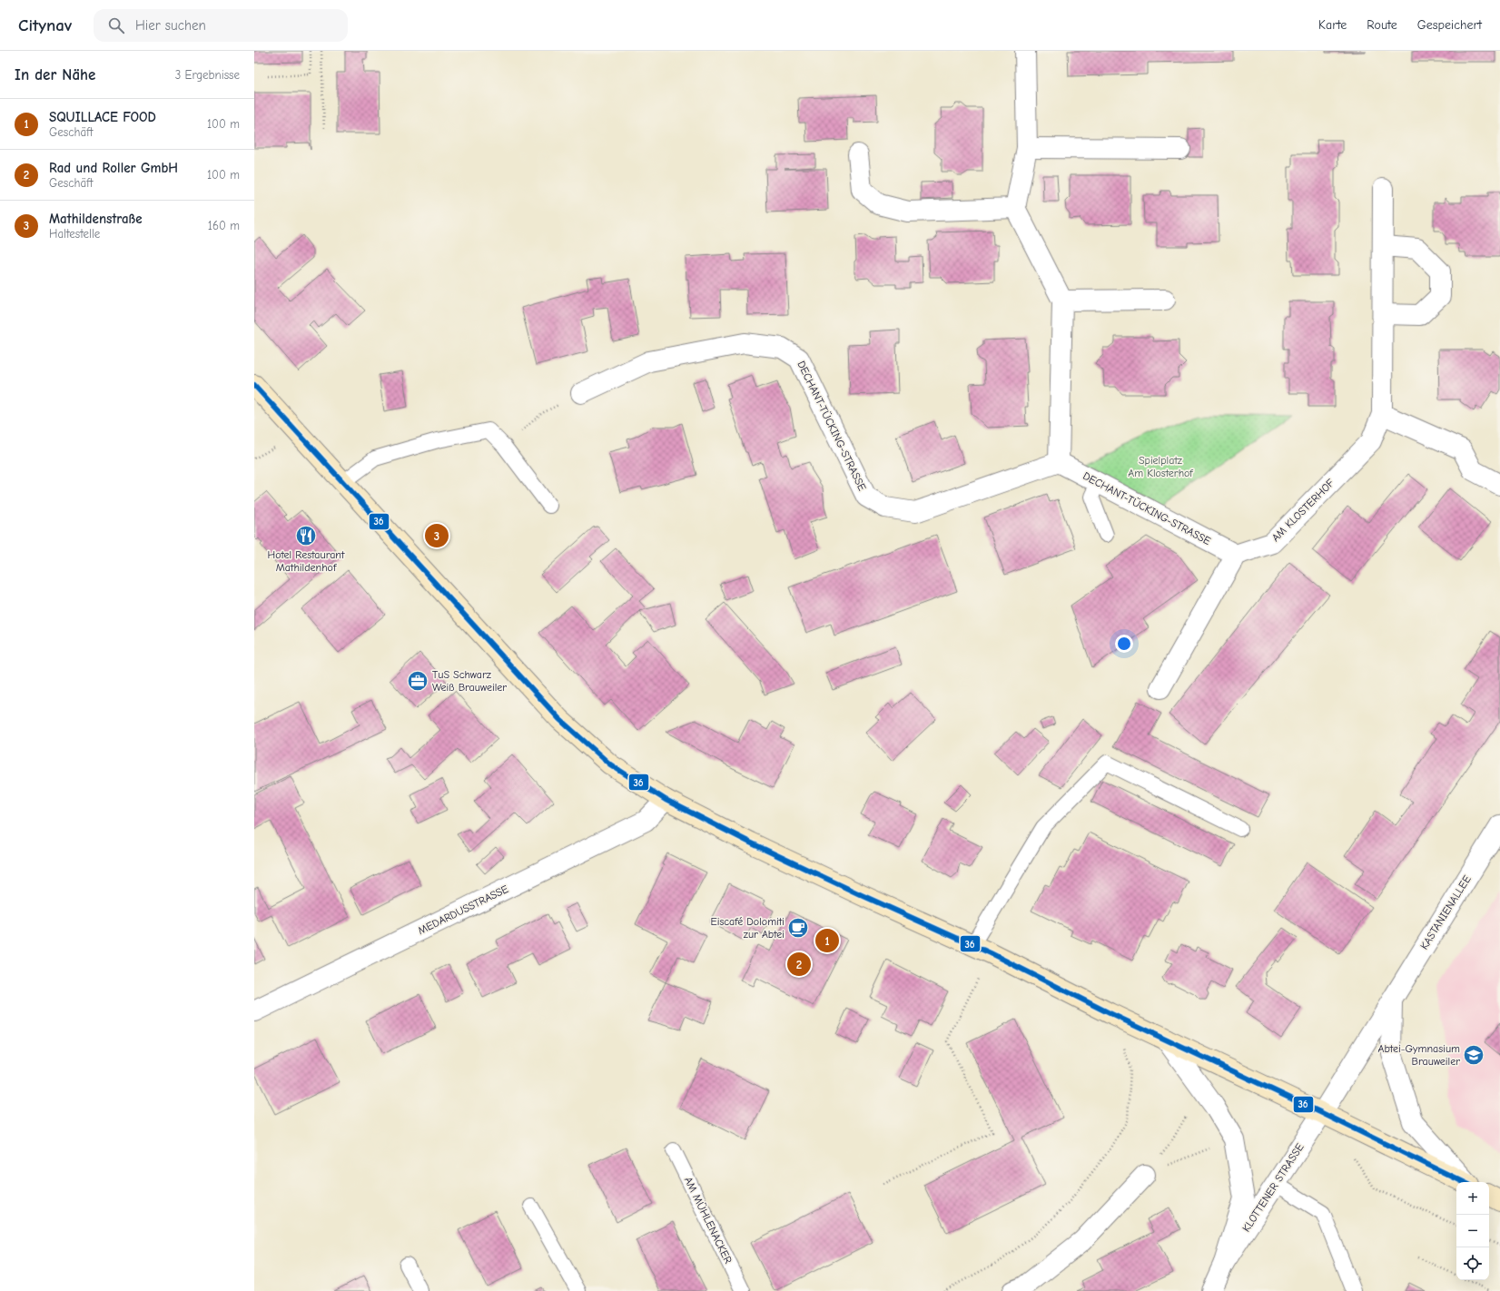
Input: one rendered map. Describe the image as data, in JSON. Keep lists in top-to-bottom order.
{
  "streets": {
    "street": [
      "DECHANT-TÜCKING-STRASSE",
      "AM KLOSTERHOF",
      "MEDARDUSSTRASSE",
      "KASTANIENALLEE",
      "KLOTTENER STRASSE"
    ],
    "lane": ["AM MÜHLENACKER"]
  },
  "crossings": [
    ["DECHANT-TÜCKING-STRASSE", "AM KLOSTERHOF"],
    ["KASTANIENALLEE", "KLOTTENER STRASSE"]
  ],
  "parks": ["Spielplatz Am Klosterhof"],
  "places": {
    "restaurant": ["Hotel Restaurant Mathildenhof"],
    "office": ["TuS Schwarz Weiß Brauweiler"],
    "cafe": ["Eiscafé Dolomiti zur Abtei"],
    "school or university": ["Abtei-Gymnasium Brauweiler"]
  },
  "lines": ["transit line 36"],
  "page": {
    "header": "Citynav",
    "search": "Hier suchen",
    "nav": ["Karte", "Route", "Gespeichert"],
    "heading": ["In der Nähe", "3 Ergebnisse"],
    "list": [
      {
        "mark": "1",
        "name": "SQUILLACE FOOD",
        "note": "Geschäft",
        "value": "100 m"
      },
      {
        "mark": "2",
        "name": "Rad und Roller GmbH",
        "note": "Geschäft",
        "value": "100 m"
      },
      {
        "mark": "3",
        "name": "Mathildenstraße",
        "note": "Haltestelle",
        "value": "160 m"
      }
    ],
    "pins": ["3", "1", "2"],
    "map_buttons": ["+", "−"]
  }
}
